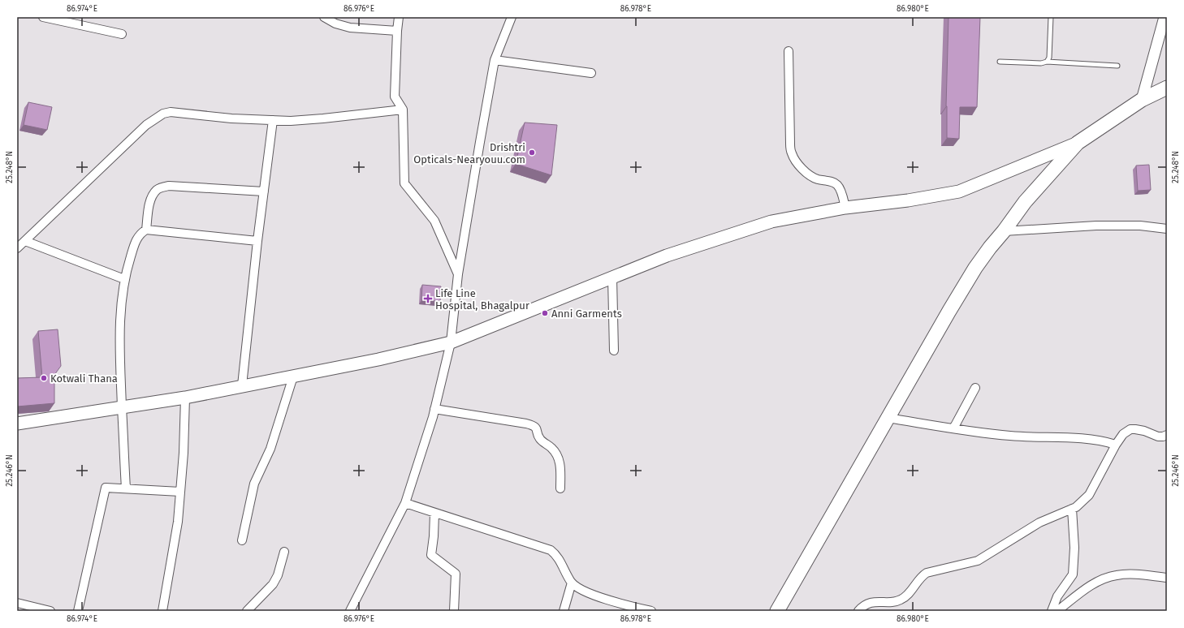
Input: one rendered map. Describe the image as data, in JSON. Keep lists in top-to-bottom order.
{
  "places": {
    "other": ["Drishtri Opticals-Nearyouu.com", "Anni Garments", "Kotwali Thana"],
    "health": ["Life Line Hospital, Bhagalpur"]
  },
  "coordinates": [
    "86.974°E",
    "86.976°E",
    "86.978°E",
    "86.980°E",
    "25.248°N",
    "25.246°N"
  ]
}
